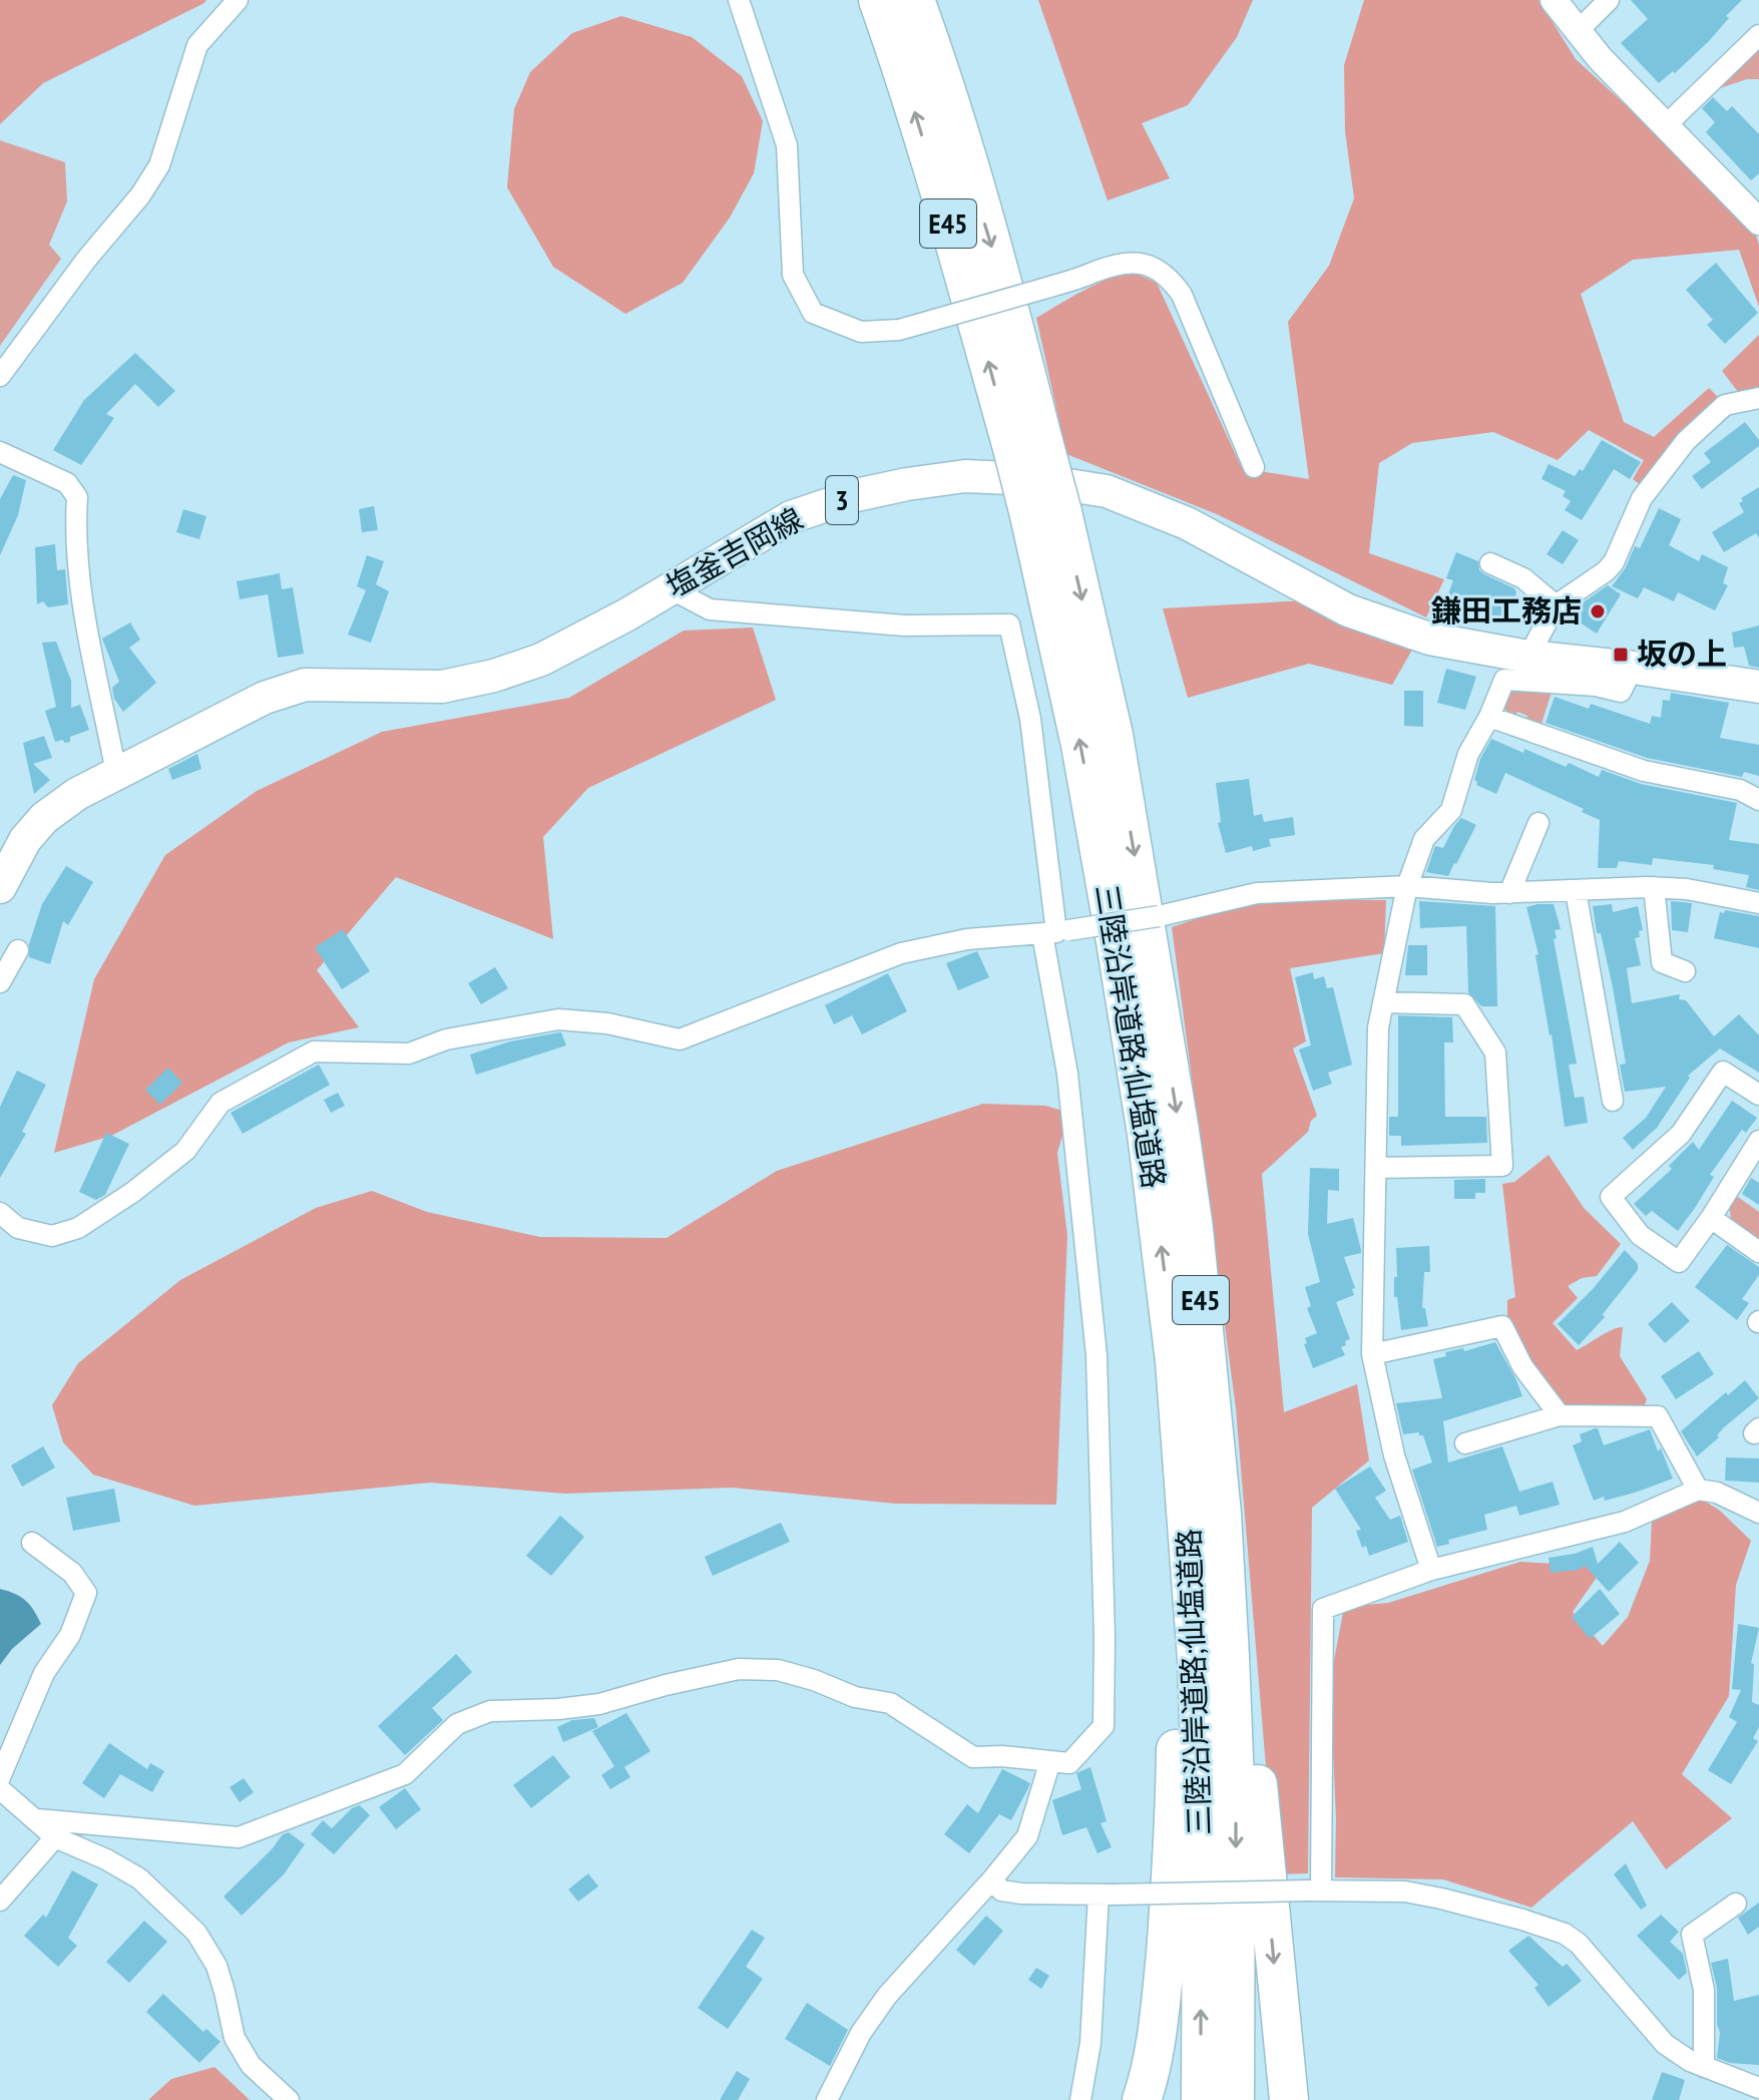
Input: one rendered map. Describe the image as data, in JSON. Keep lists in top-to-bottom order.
{
  "streets": {
    "highway": ["E45", "三陸沿岸道路;仙塩道路"],
    "main road": ["3", "塩釜吉岡線"]
  },
  "places": {
    "other": ["鎌田工務店"],
    "transit": ["坂の上"]
  }
}
